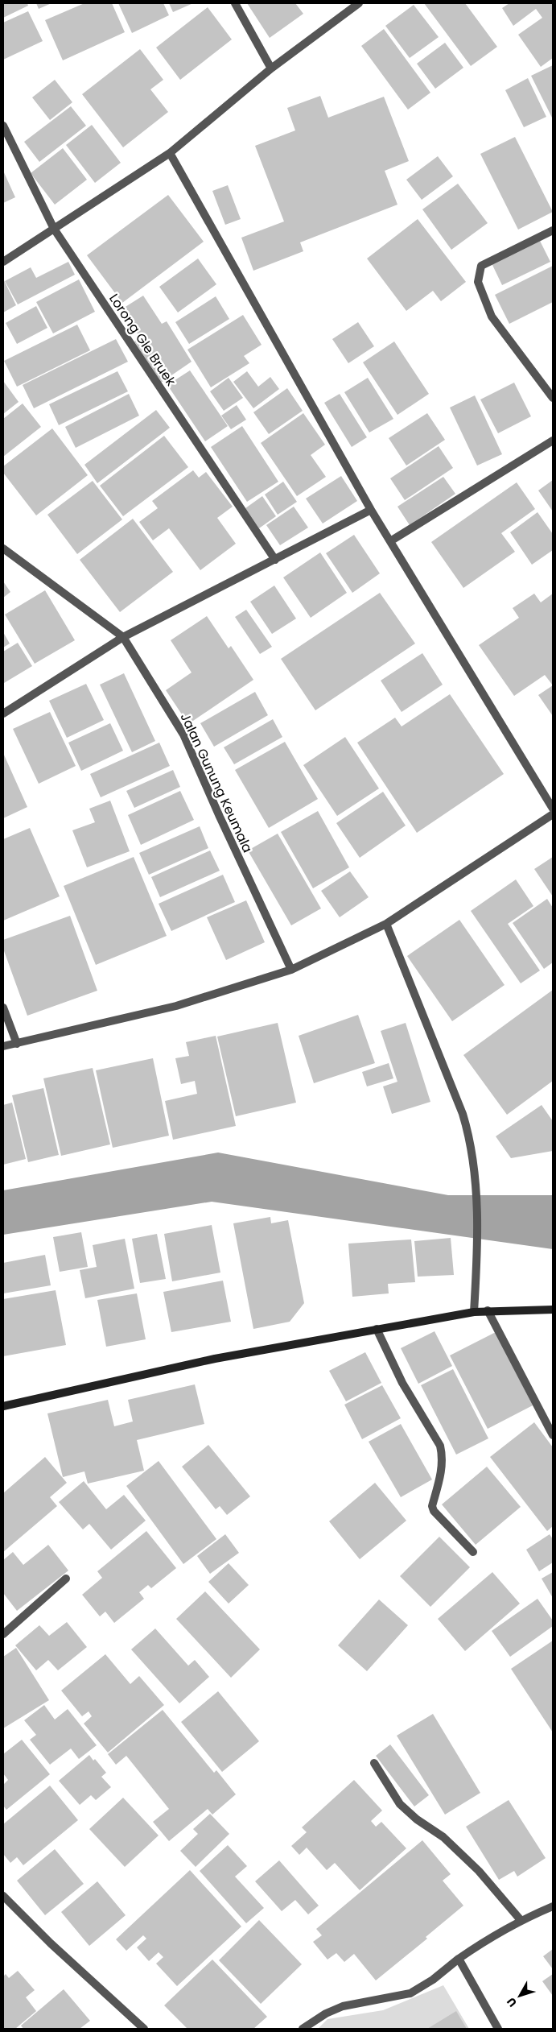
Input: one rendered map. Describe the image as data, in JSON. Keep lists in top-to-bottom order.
{
  "streets": {
    "street": ["Lorong Gle Bruek", "Jalan Gunung Keumala"]
  },
  "north": "bottom left"
}
